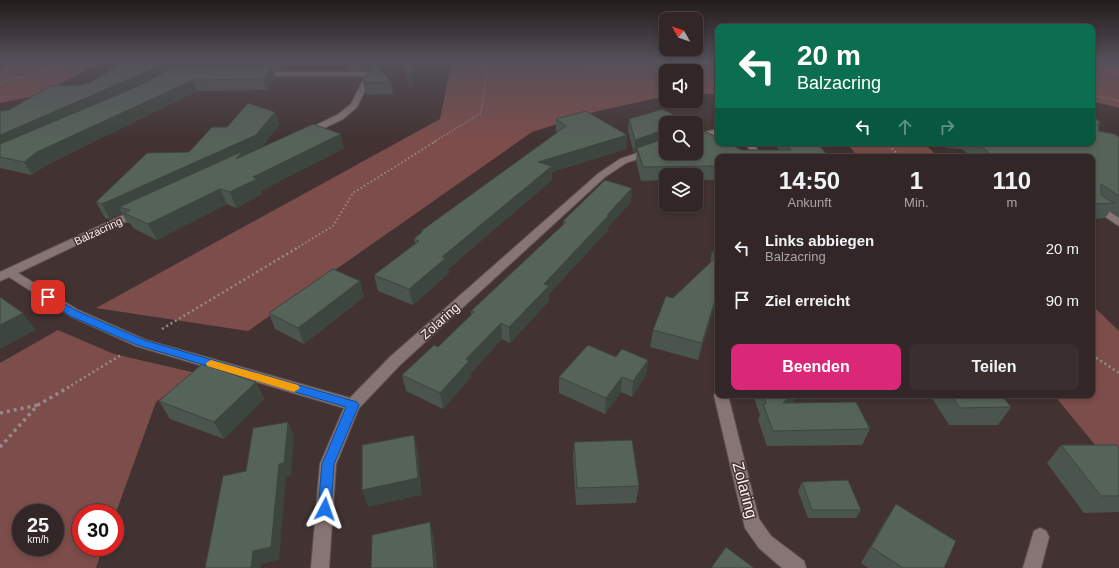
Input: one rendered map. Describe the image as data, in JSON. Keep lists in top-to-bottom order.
{
  "streets": {
    "street": ["Balzacring", "Zolaring"]
  },
  "crossings": [
    ["Balzacring", "Zolaring"]
  ],
  "north": "top left",
  "page": {
    "turn": ["20 m", "Balzacring"],
    "eta": [
      "14:50",
      "Ankunft",
      "1",
      "Min.",
      "110",
      "m"
    ],
    "list": [
      {
        "name": "Links abbiegen",
        "note": "Balzacring",
        "value": "20 m"
      },
      {
        "name": "Ziel erreicht",
        "value": "90 m"
      }
    ],
    "buttons": ["Beenden", "Teilen"],
    "speed": "25 km/h",
    "limit": "30"
  }
}
